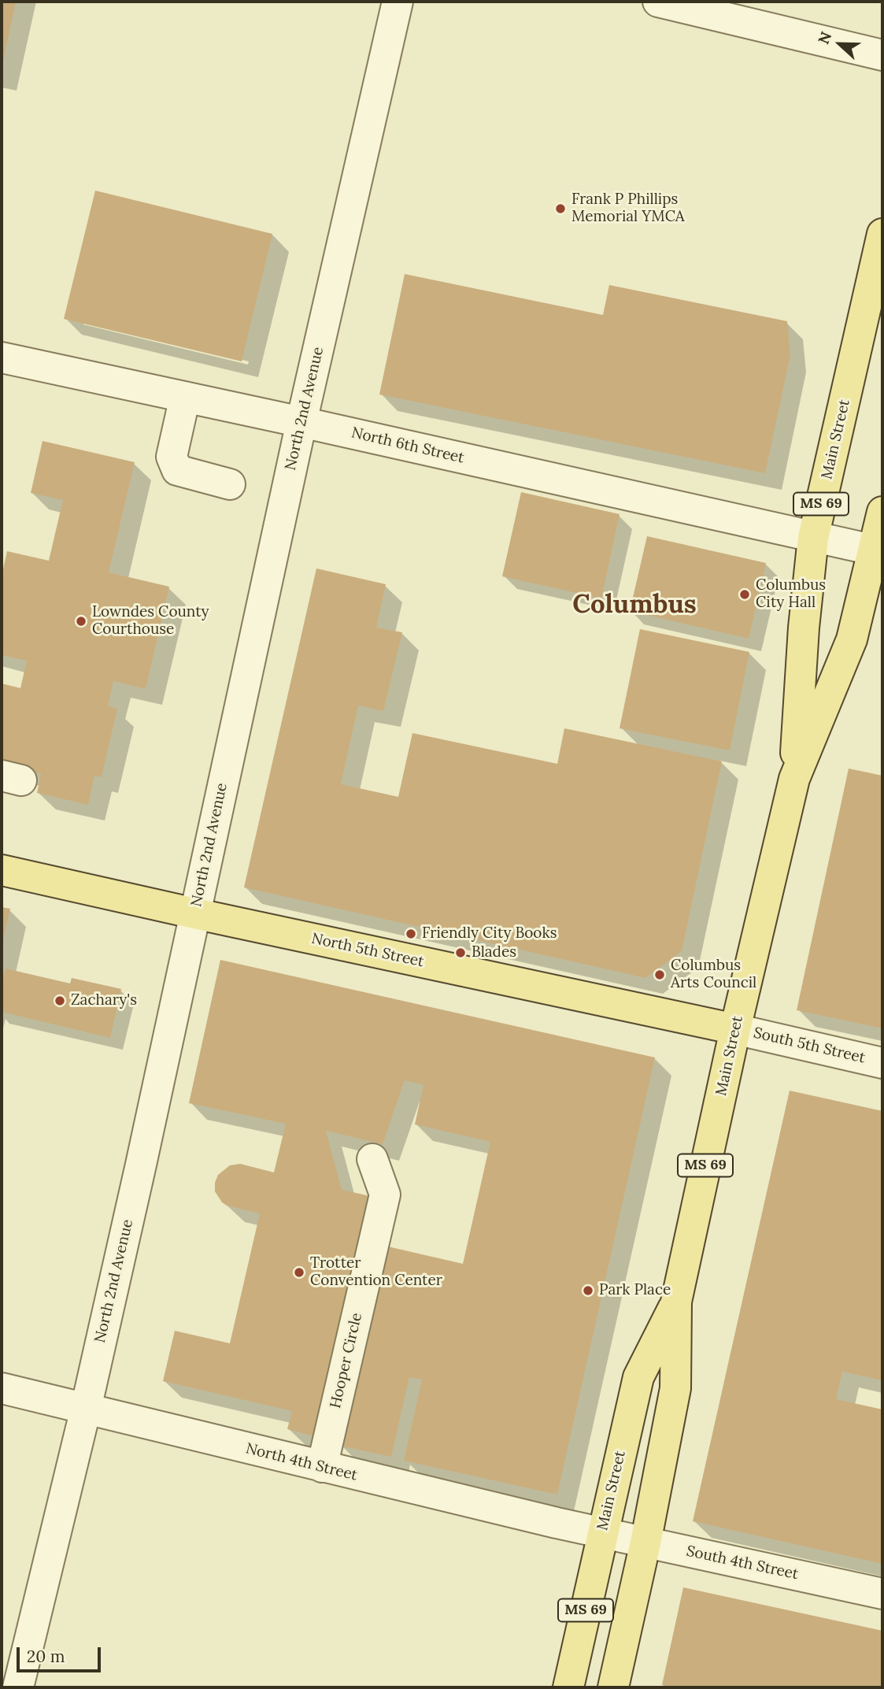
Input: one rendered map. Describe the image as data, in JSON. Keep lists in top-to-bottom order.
{
  "streets": {
    "main road": ["Main Street", "MS 69", "North 5th Street"],
    "street": [
      "North 2nd Avenue",
      "North 6th Street",
      "South 5th Street",
      "Hooper Circle",
      "North 4th Street",
      "South 4th Street"
    ]
  },
  "crossings": [
    ["North 2nd Avenue", "North 6th Street"],
    ["North 2nd Avenue", "North 5th Street"],
    ["North 2nd Avenue", "North 4th Street"],
    ["Main Street", "North 6th Street"],
    ["Main Street", "North 5th Street"],
    ["Main Street", "South 5th Street"],
    ["Main Street", "North 4th Street"],
    ["Main Street", "South 4th Street"],
    ["North 5th Street", "South 5th Street"],
    ["Hooper Circle", "North 4th Street"],
    ["North 4th Street", "South 4th Street"]
  ],
  "districts": ["Columbus"],
  "places": [
    "Frank P Phillips Memorial YMCA",
    "Columbus City Hall",
    "Lowndes County Courthouse",
    "Friendly City Books",
    "Blades",
    "Columbus Arts Council",
    "Zachary's",
    "Trotter Convention Center",
    "Park Place"
  ],
  "scale_bar": "20 m",
  "north": "left"
}
